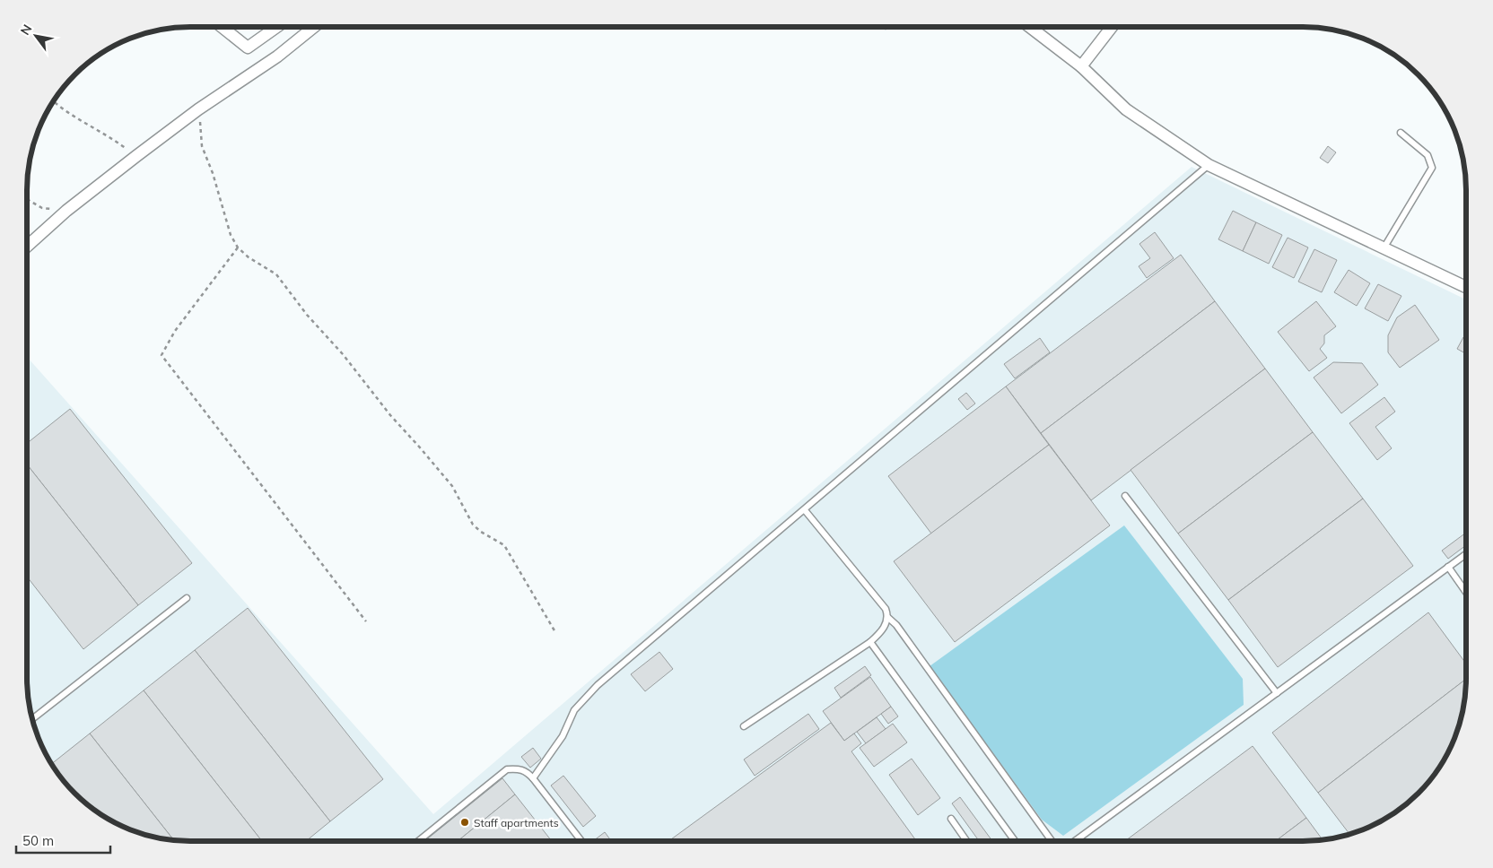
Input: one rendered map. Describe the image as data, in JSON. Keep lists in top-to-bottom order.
{
  "places": ["Staff apartments"],
  "scale_bar": "50 m",
  "north": "top left"
}
